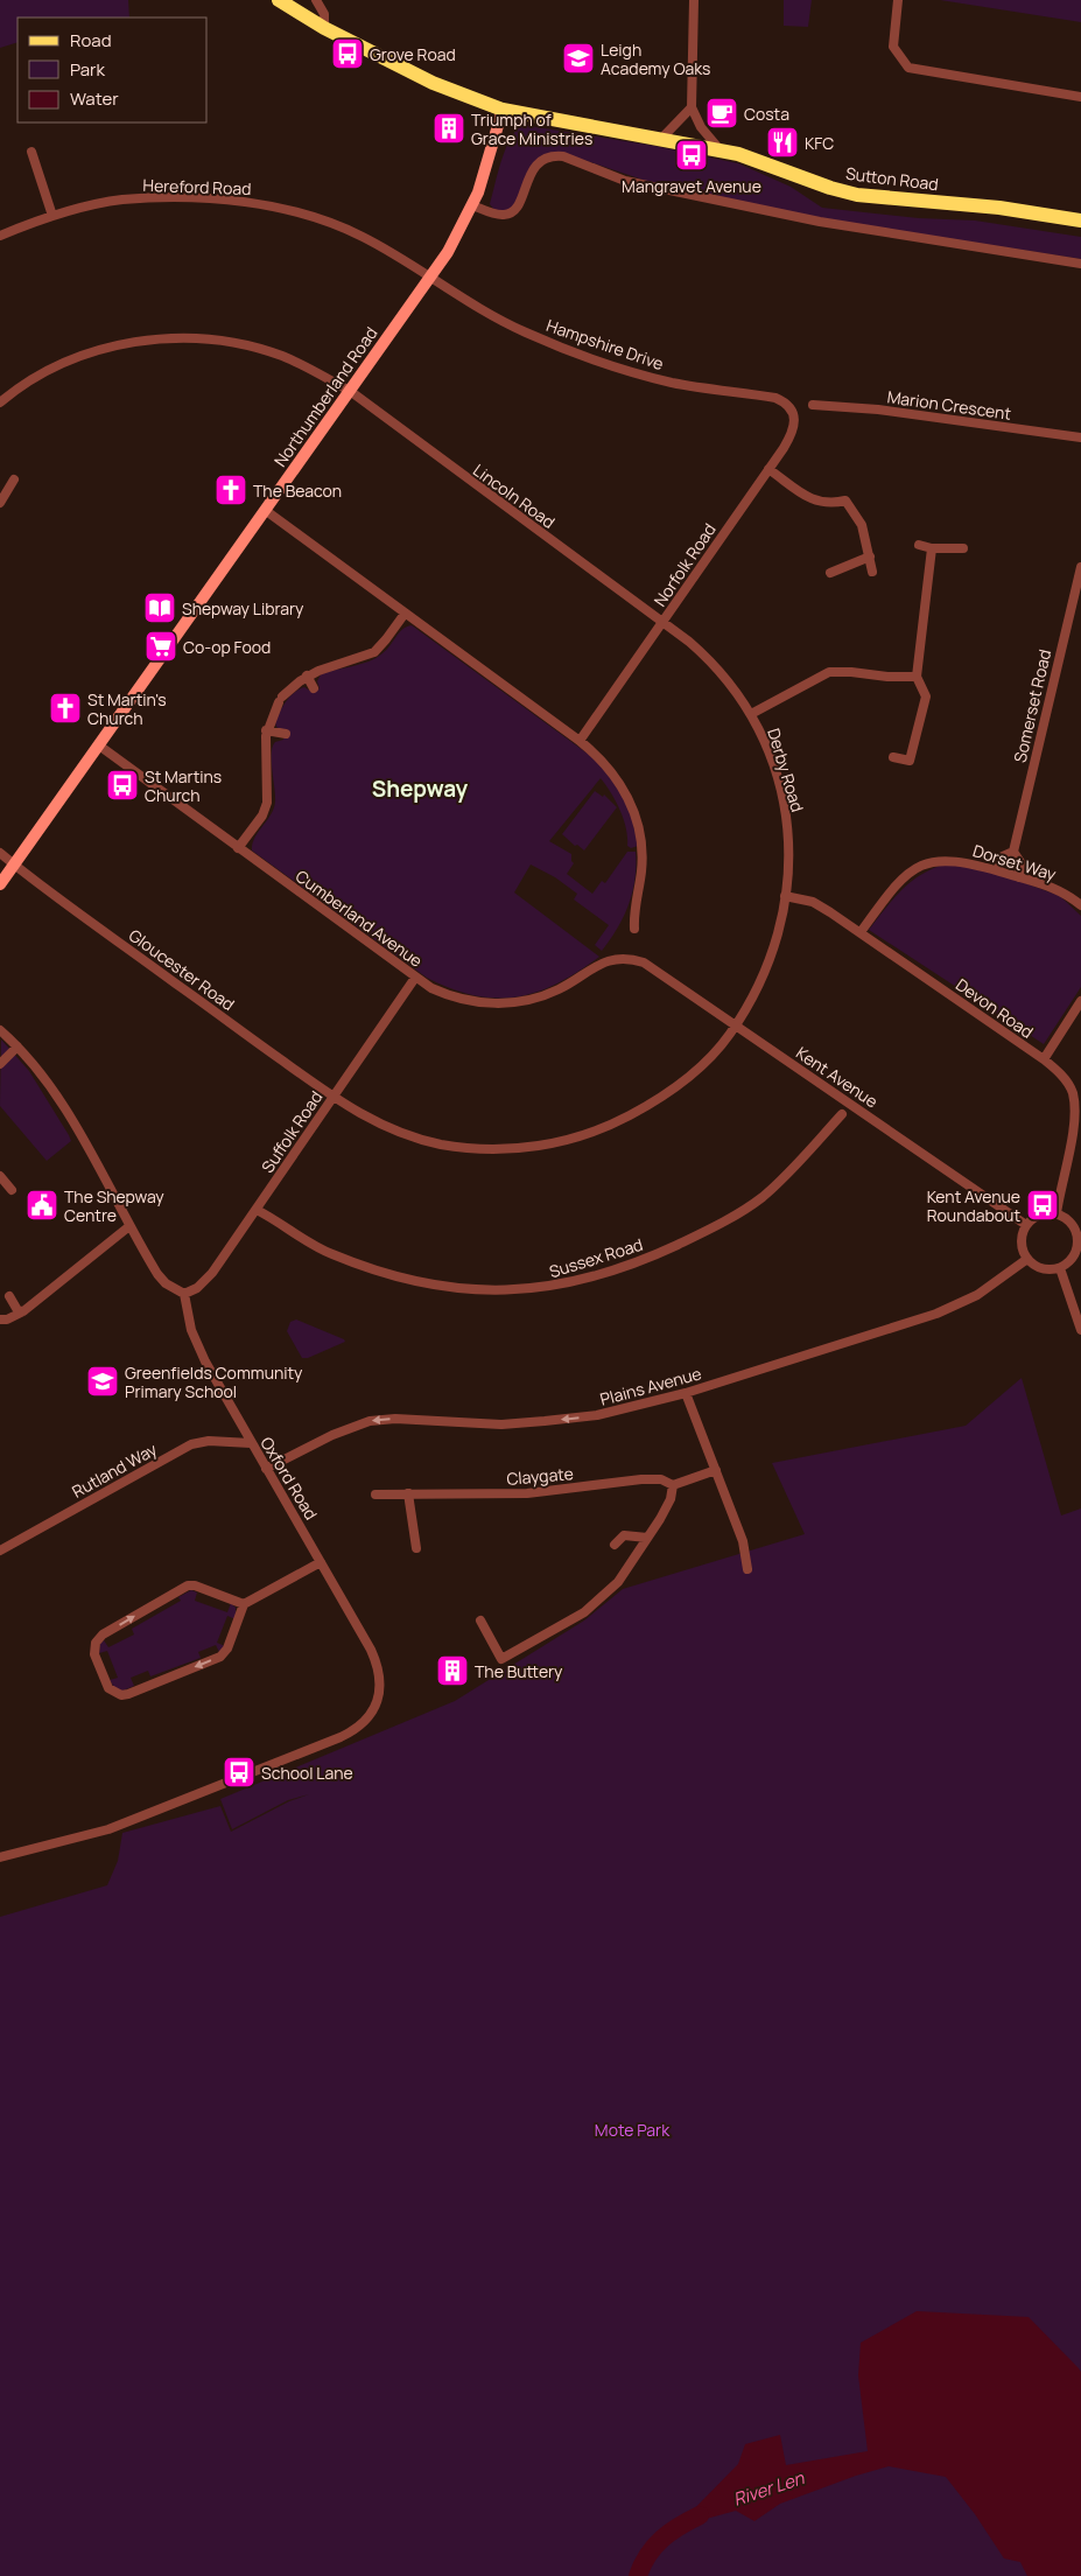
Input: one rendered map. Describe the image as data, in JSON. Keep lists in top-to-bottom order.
{
  "streets": {
    "main road": ["Sutton Road"],
    "street": [
      "Hereford Road",
      "Hampshire Drive",
      "Northumberland Road",
      "Marion Crescent",
      "Lincoln Road",
      "Norfolk Road",
      "Somerset Road",
      "Derby Road",
      "Dorset Way",
      "Cumberland Avenue",
      "Gloucester Road",
      "Devon Road",
      "Kent Avenue",
      "Suffolk Road",
      "Sussex Road",
      "Plains Avenue",
      "Rutland Way",
      "Claygate",
      "Oxford Road"
    ]
  },
  "crossings": [
    ["Sutton Road", "Northumberland Road"],
    ["Hereford Road", "Hampshire Drive"],
    ["Hereford Road", "Northumberland Road"],
    ["Hampshire Drive", "Northumberland Road"],
    ["Hampshire Drive", "Norfolk Road"],
    ["Northumberland Road", "Lincoln Road"],
    ["Northumberland Road", "Cumberland Avenue"],
    ["Northumberland Road", "Gloucester Road"],
    ["Lincoln Road", "Norfolk Road"],
    ["Lincoln Road", "Derby Road"],
    ["Norfolk Road", "Derby Road"],
    ["Somerset Road", "Dorset Way"],
    ["Derby Road", "Gloucester Road"],
    ["Derby Road", "Devon Road"],
    ["Derby Road", "Kent Avenue"],
    ["Dorset Way", "Devon Road"],
    ["Cumberland Avenue", "Kent Avenue"],
    ["Cumberland Avenue", "Suffolk Road"],
    ["Gloucester Road", "Kent Avenue"],
    ["Gloucester Road", "Suffolk Road"],
    ["Devon Road", "Kent Avenue"],
    ["Devon Road", "Plains Avenue"],
    ["Kent Avenue", "Plains Avenue"],
    ["Suffolk Road", "Sussex Road"],
    ["Suffolk Road", "Oxford Road"],
    ["Plains Avenue", "Oxford Road"],
    ["Rutland Way", "Oxford Road"]
  ],
  "one_way": ["Plains Avenue"],
  "districts": ["Shepway"],
  "water": ["River Len"],
  "parks": ["Mote Park"],
  "places": {
    "bus stop": [
      "Grove Road",
      "Mangravet Avenue",
      "St Martins Church",
      "Kent Avenue Roundabout",
      "School Lane"
    ],
    "school or university": ["Leigh Academy Oaks", "Greenfields Community Primary School"],
    "cafe": ["Costa"],
    "building": ["Triumph of Grace Ministries", "The Buttery"],
    "restaurant": ["KFC"],
    "church": ["The Beacon", "St Martin's Church"],
    "library": ["Shepway Library"],
    "supermarket": ["Co-op Food"],
    "public building": ["The Shepway Centre"]
  },
  "legend": ["Road", "Park", "Water"]
}
